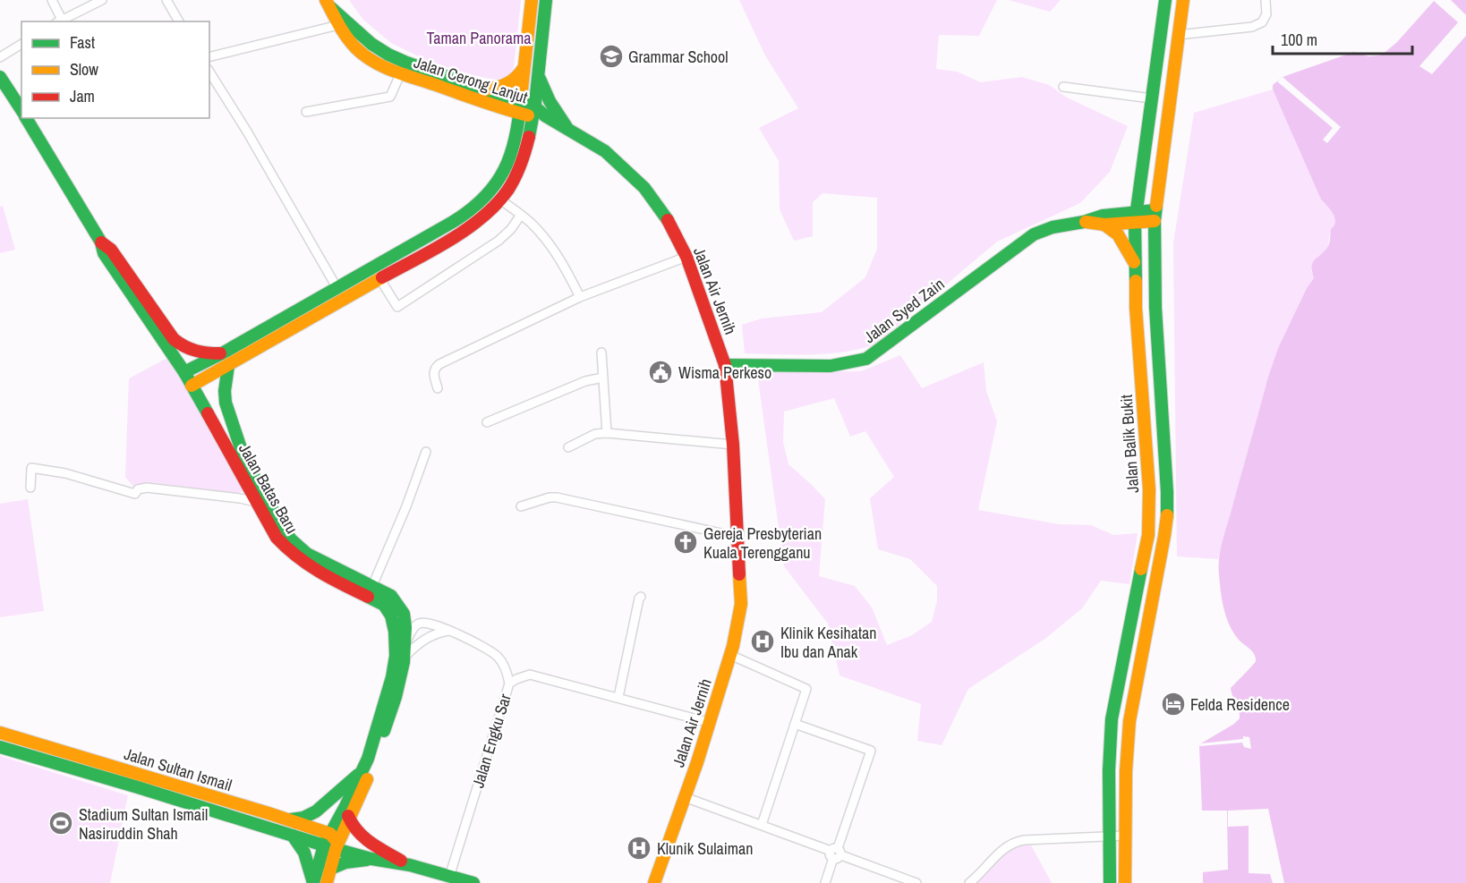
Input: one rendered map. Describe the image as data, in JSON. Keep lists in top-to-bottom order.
{
  "streets": {
    "main road": [
      "Jalan Cerong Lanjut",
      "Jalan Air Jernih",
      "Jalan Syed Zain",
      "Jalan Balik Bukit",
      "Jalan Batas Baru",
      "Jalan Sultan Ismail"
    ],
    "street": ["Jalan Engku Sar"]
  },
  "crossings": [
    ["Jalan Cerong Lanjut", "Jalan Air Jernih"],
    ["Jalan Air Jernih", "Jalan Syed Zain"],
    ["Jalan Air Jernih", "Jalan Engku Sar"],
    ["Jalan Batas Baru", "Jalan Sultan Ismail"],
    ["Jalan Engku Sar", "Jalan Sultan Ismail"]
  ],
  "parks": ["Taman Panorama"],
  "places": {
    "school or university": ["Grammar School"],
    "public building": ["Wisma Perkeso"],
    "church": ["Gereja Presbyterian Kuala Terengganu"],
    "hospital": ["Klinik Kesihatan Ibu dan Anak", "Klunik Sulaiman"],
    "hotel": ["Felda Residence"],
    "sports": ["Stadium Sultan Ismail Nasiruddin Shah"]
  },
  "legend": ["Fast", "Slow", "Jam"],
  "scale_bar": "100 m"
}
